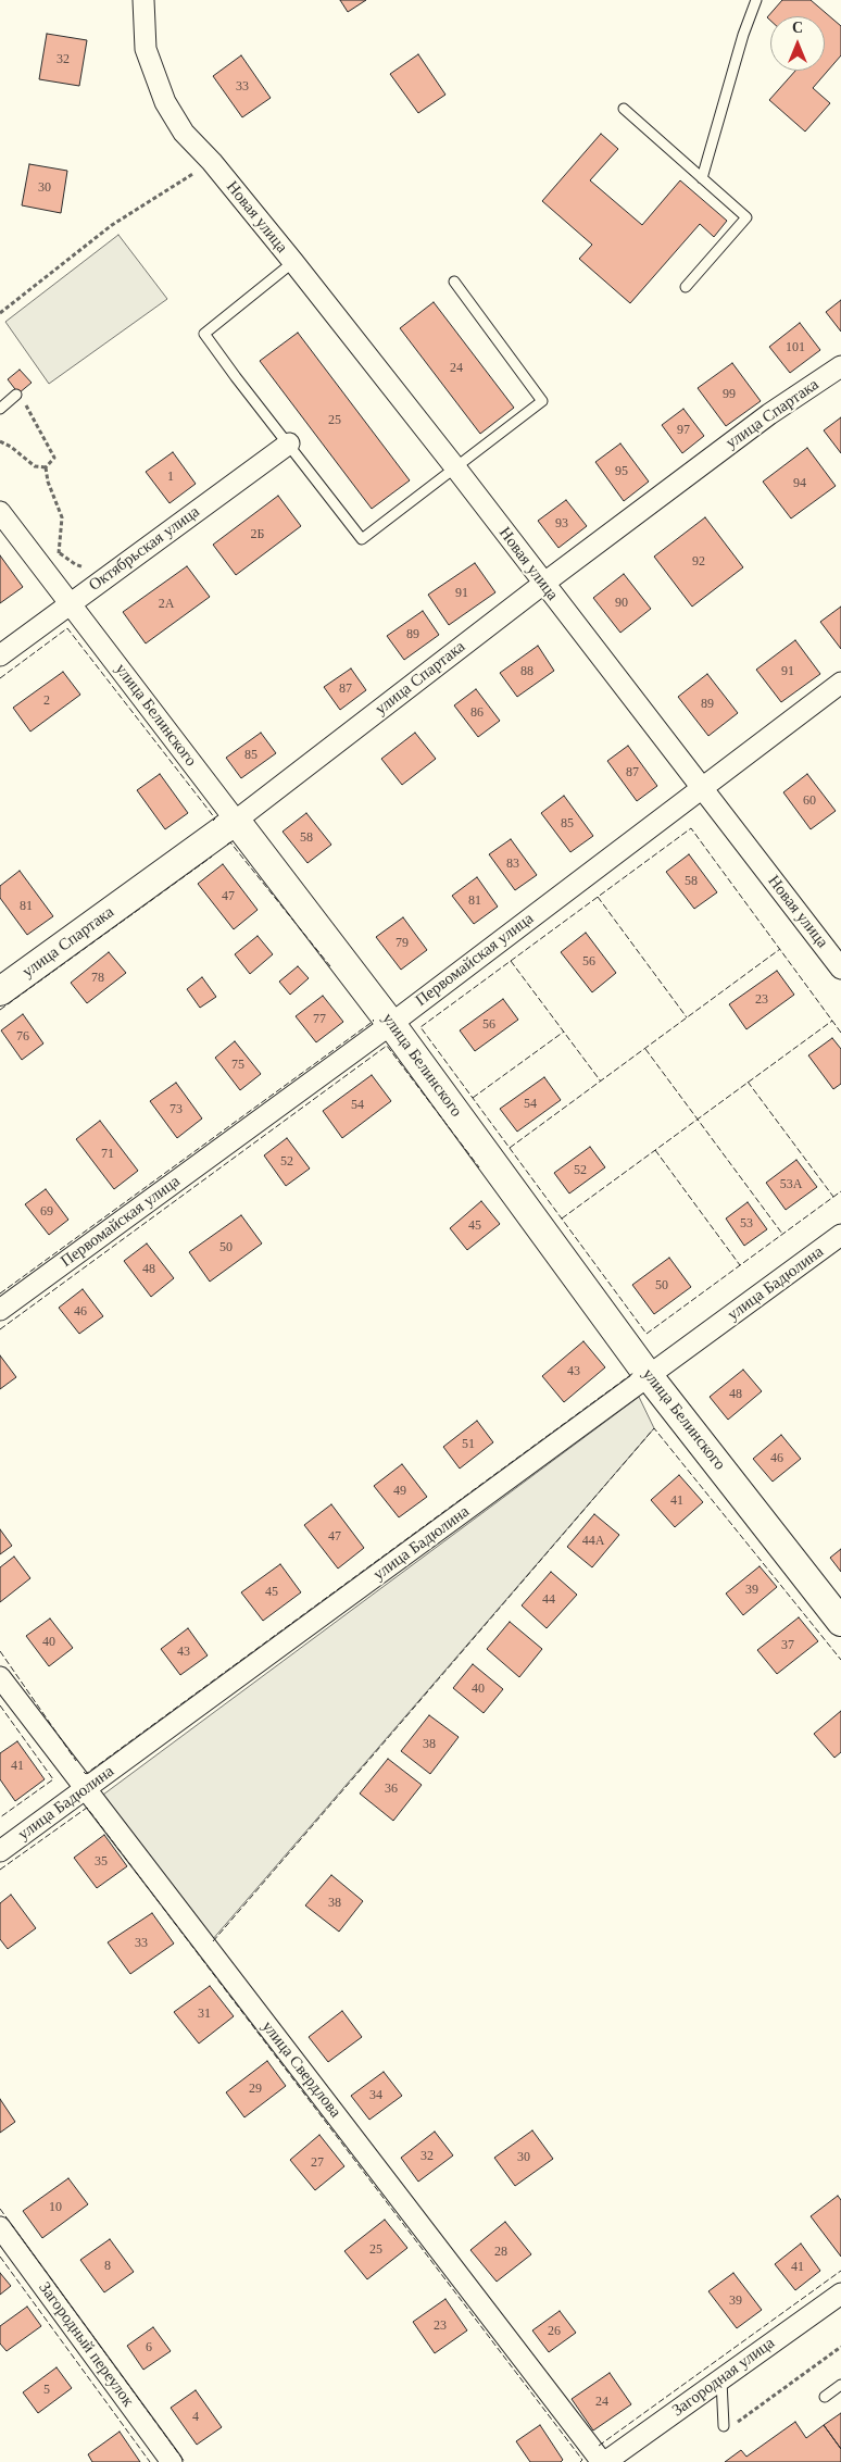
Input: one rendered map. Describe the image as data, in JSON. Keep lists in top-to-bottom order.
{
  "streets": {
    "street": [
      "Новая улица",
      "улица Спартака",
      "Октябрьская улица",
      "улица Белинского",
      "Первомайская улица",
      "улица Бадюлина",
      "улица Свердлова",
      "Загородный переулок",
      "Загородная улица"
    ]
  },
  "crossings": [
    ["Новая улица", "улица Спартака"],
    ["Новая улица", "Первомайская улица"],
    ["улица Спартака", "улица Белинского"],
    ["Октябрьская улица", "улица Белинского"],
    ["улица Белинского", "Первомайская улица"],
    ["улица Белинского", "улица Бадюлина"],
    ["улица Бадюлина", "улица Свердлова"],
    ["улица Свердлова", "Загородная улица"]
  ],
  "house_numbers": [
    "32",
    "33",
    "30",
    "101",
    "24",
    "99",
    "25",
    "97",
    "95",
    "1",
    "94",
    "93",
    "2Б",
    "92",
    "91",
    "90",
    "2А",
    "89",
    "88",
    "91",
    "87",
    "2",
    "89",
    "86",
    "85",
    "87",
    "60",
    "85",
    "58",
    "83",
    "58",
    "47",
    "81",
    "81",
    "79",
    "56",
    "78",
    "23",
    "77",
    "56",
    "76",
    "75",
    "54",
    "54",
    "73",
    "71",
    "52",
    "52",
    "53А",
    "69",
    "53",
    "45",
    "50",
    "48",
    "50",
    "46",
    "43",
    "48",
    "51",
    "46",
    "49",
    "41",
    "47",
    "44А",
    "39",
    "45",
    "44",
    "40",
    "37",
    "43",
    "40",
    "38",
    "41",
    "36",
    "35",
    "38",
    "33",
    "31",
    "29",
    "34",
    "32",
    "30",
    "27",
    "10",
    "25",
    "28",
    "8",
    "41",
    "39",
    "23",
    "26",
    "6",
    "5",
    "24",
    "4"
  ],
  "north": "top"
}
